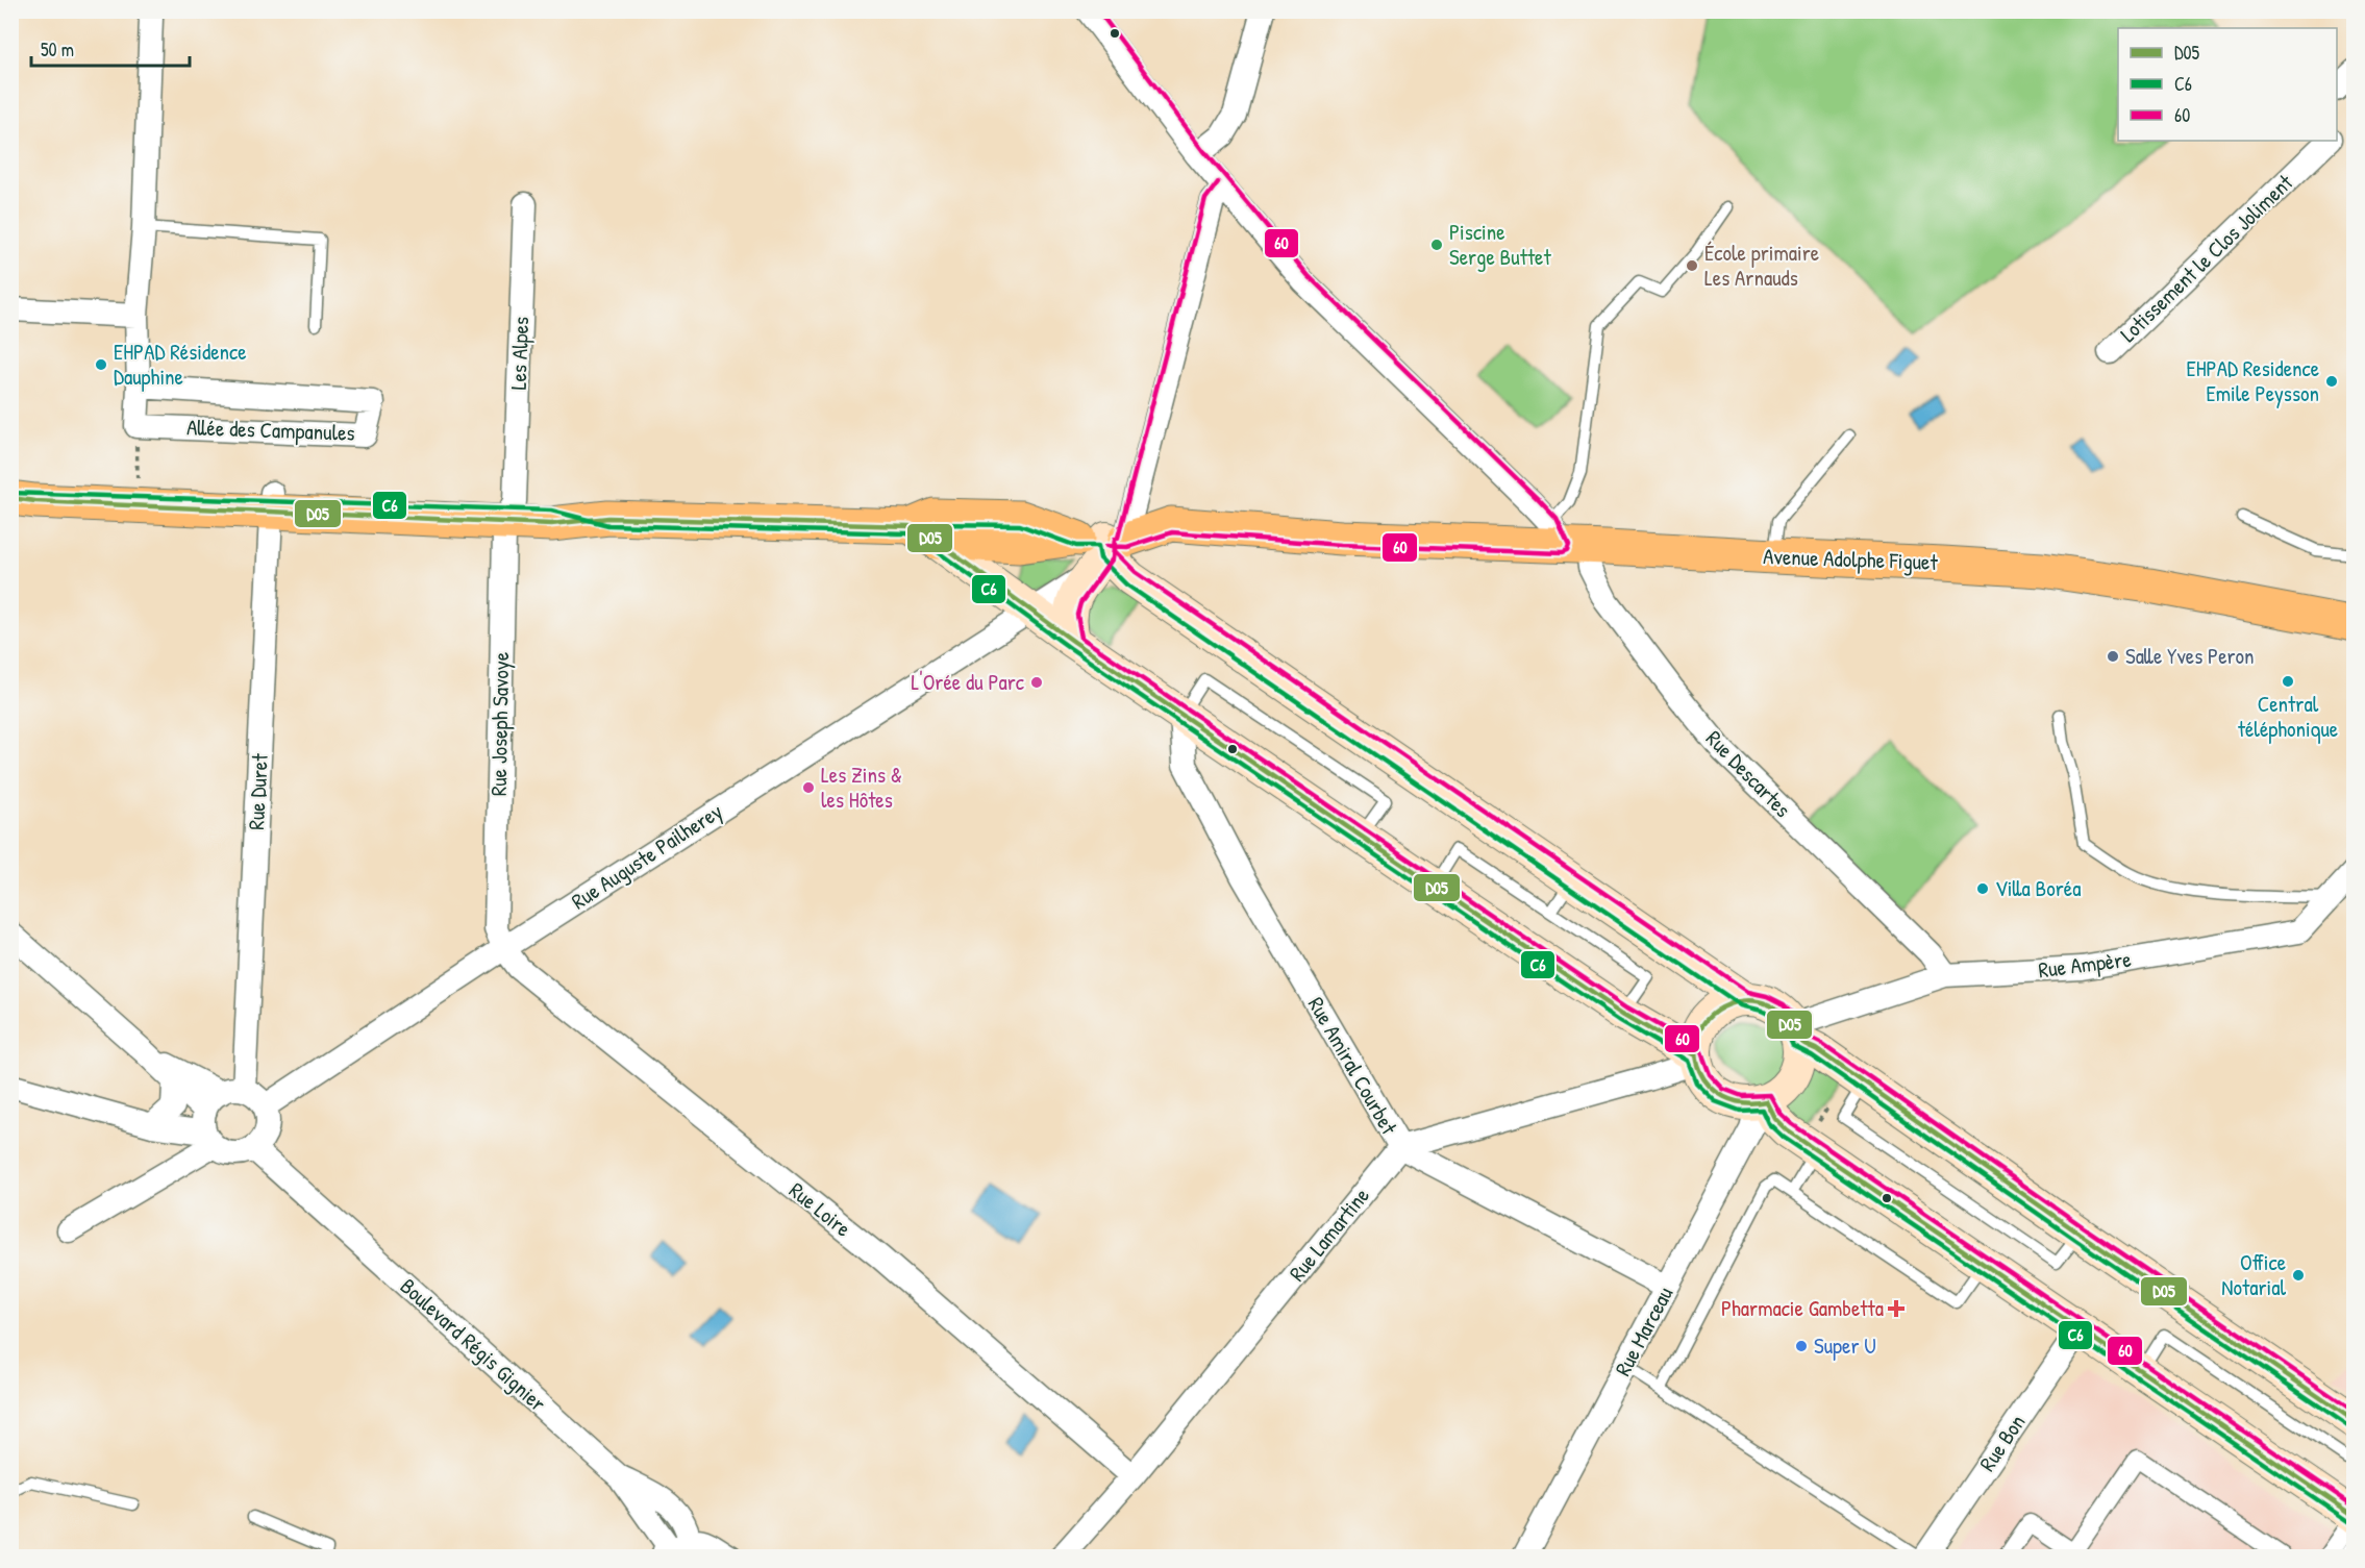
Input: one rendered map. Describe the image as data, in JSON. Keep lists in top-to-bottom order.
{
  "streets": {
    "main road": ["Avenue Adolphe Figuet"],
    "street": [
      "Lotissement le Clos Joliment",
      "Les Alpes",
      "Allée des Campanules",
      "Rue Joseph Savoye",
      "Rue Descartes",
      "Rue Duret",
      "Rue Auguste Pailherey",
      "Rue Ampère",
      "Rue Amiral Courbet",
      "Rue Loire",
      "Rue Lamartine",
      "Rue Marceau",
      "Boulevard Régis Gignier",
      "Rue Bon"
    ]
  },
  "crossings": [
    ["Les Alpes", "Avenue Adolphe Figuet"],
    ["Les Alpes", "Rue Joseph Savoye"],
    ["Avenue Adolphe Figuet", "Rue Joseph Savoye"],
    ["Avenue Adolphe Figuet", "Rue Descartes"],
    ["Avenue Adolphe Figuet", "Rue Duret"],
    ["Avenue Adolphe Figuet", "Rue Auguste Pailherey"],
    ["Rue Joseph Savoye", "Rue Auguste Pailherey"],
    ["Rue Joseph Savoye", "Rue Loire"],
    ["Rue Descartes", "Rue Ampère"],
    ["Rue Duret", "Rue Auguste Pailherey"],
    ["Rue Duret", "Boulevard Régis Gignier"],
    ["Rue Auguste Pailherey", "Rue Loire"],
    ["Rue Auguste Pailherey", "Boulevard Régis Gignier"],
    ["Rue Ampère", "Rue Marceau"],
    ["Rue Amiral Courbet", "Rue Lamartine"],
    ["Rue Amiral Courbet", "Rue Marceau"],
    ["Rue Loire", "Rue Lamartine"]
  ],
  "places": {
    "other": [
      "Piscine Serge Buttet",
      "École primaire Les Arnauds",
      "EHPAD Résidence Dauphine",
      "EHPAD Residence Emile Peysson",
      "Salle Yves Peron",
      "Central téléphonique",
      "L'Orée du Parc",
      "Les Zins & les Hôtes",
      "Villa Boréa",
      "Office Notarial",
      "Super U"
    ],
    "health": ["Pharmacie Gambetta"]
  },
  "lines": ["transit line 60", "transit line C6", "transit line D05"],
  "legend": ["D05", "C6", "60"],
  "scale_bar": "50 m"
}
